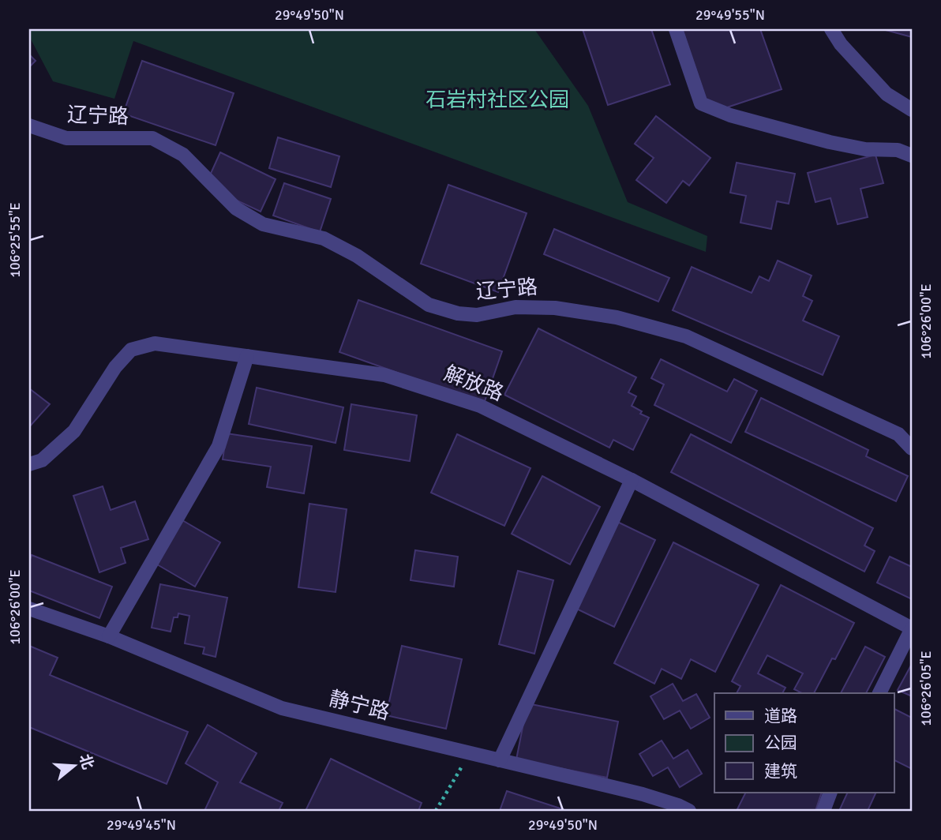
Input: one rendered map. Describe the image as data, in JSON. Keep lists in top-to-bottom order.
{
  "streets": {
    "street": ["辽宁路", "解放路", "静宁路"]
  },
  "parks": ["石岩村社区公园"],
  "legend": ["道路", "公园", "建筑"],
  "north": "right",
  "coordinates": [
    "29°49'50\"N",
    "29°49'55\"N",
    "106°25'55\"E",
    "106°26'00\"E",
    "106°26'05\"E",
    "29°49'45\"N"
  ]
}
